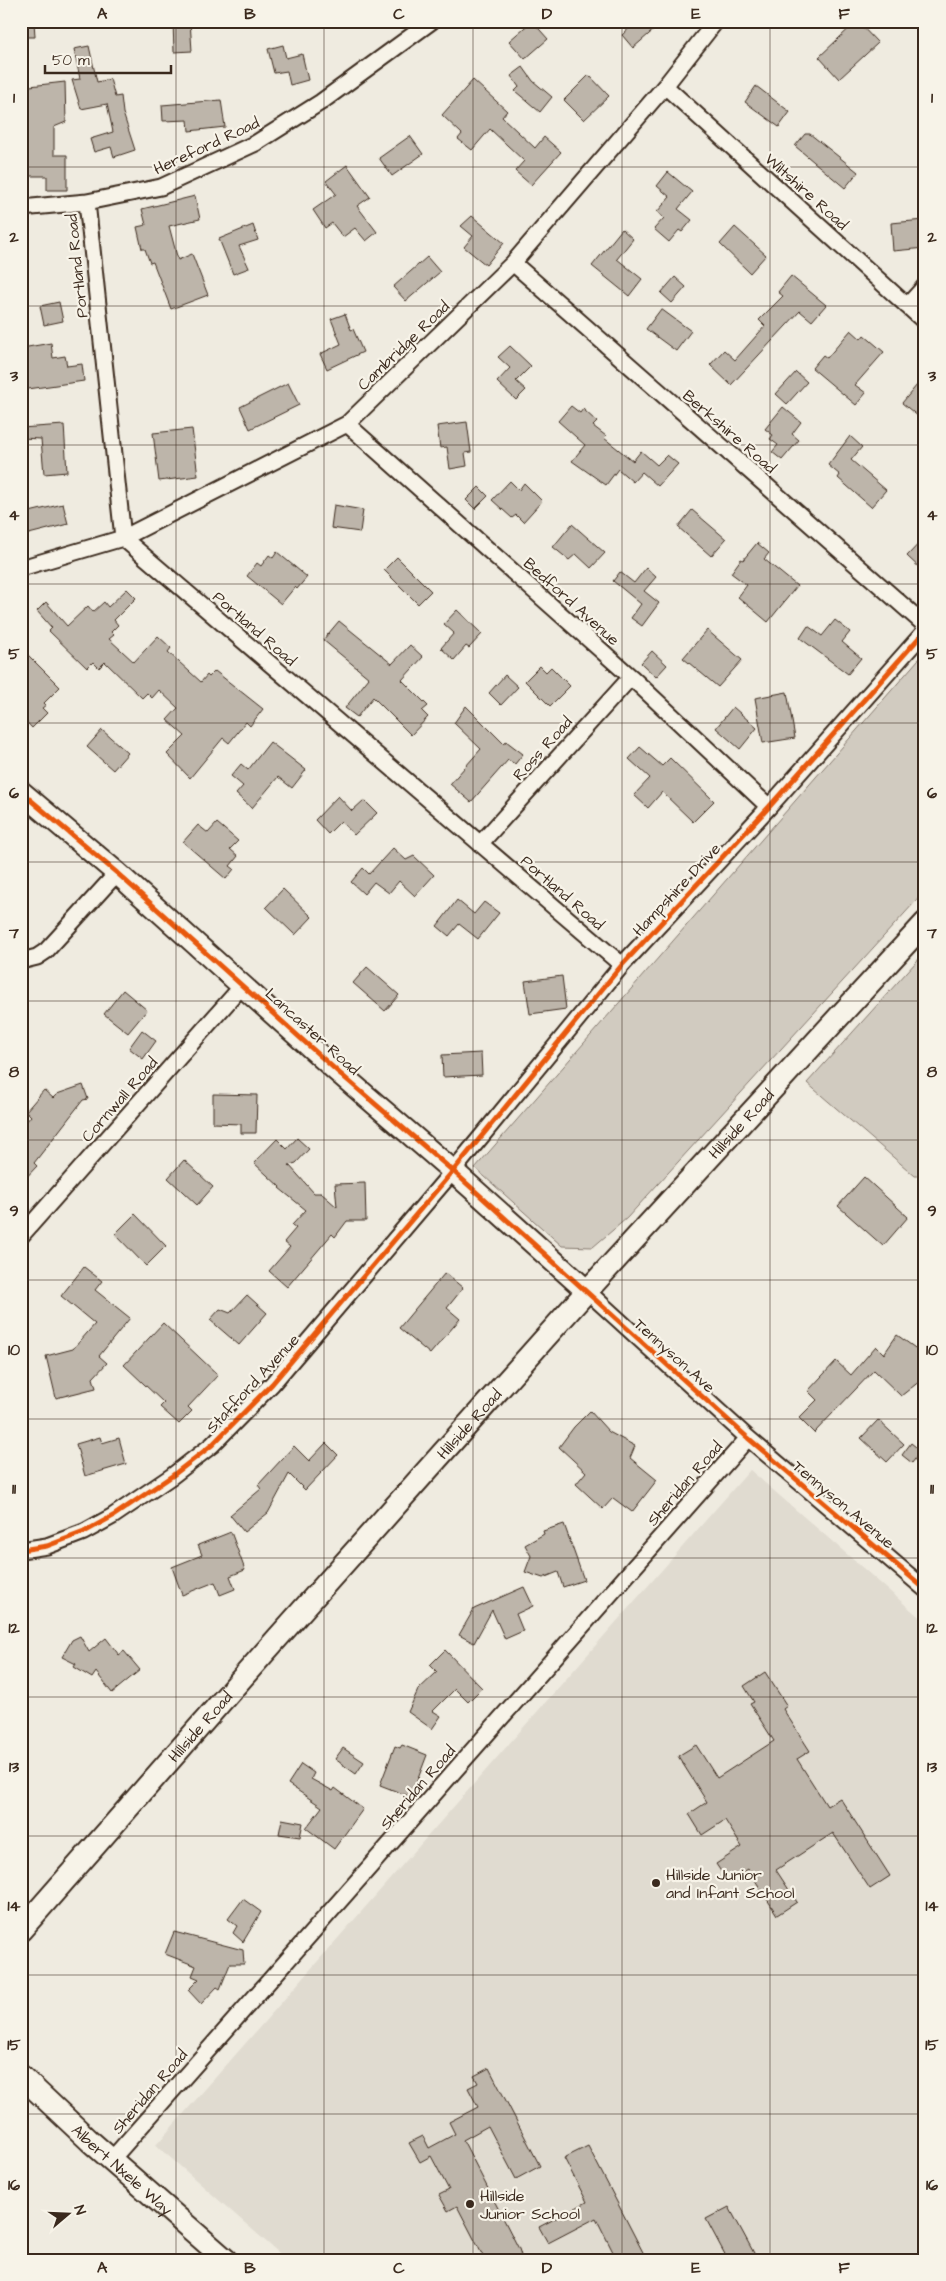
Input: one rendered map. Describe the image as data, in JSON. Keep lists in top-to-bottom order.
{
  "streets": {
    "main road": ["Lancaster Road", "Hillside Road", "Albert Nxele Way"],
    "street": [
      "Hereford Road",
      "Wiltshire Road",
      "Portland Road",
      "Cambridge Road",
      "Berkshire Road",
      "Bedford Avenue",
      "Ross Road",
      "Hampshire Drive",
      "Cornwall Road",
      "Tennyson Ave",
      "Stafford Avenue",
      "Sheridan Road",
      "Tennyson Avenue"
    ]
  },
  "crossings": [
    ["Hereford Road", "Portland Road"],
    ["Wiltshire Road", "Cambridge Road"],
    ["Portland Road", "Cambridge Road"],
    ["Portland Road", "Ross Road"],
    ["Portland Road", "Hampshire Drive"],
    ["Cambridge Road", "Berkshire Road"],
    ["Cambridge Road", "Bedford Avenue"],
    ["Bedford Avenue", "Ross Road"],
    ["Bedford Avenue", "Hampshire Drive"],
    ["Hampshire Drive", "Lancaster Road"],
    ["Hampshire Drive", "Stafford Avenue"],
    ["Lancaster Road", "Cornwall Road"],
    ["Lancaster Road", "Hillside Road"],
    ["Lancaster Road", "Tennyson Ave"],
    ["Lancaster Road", "Stafford Avenue"],
    ["Hillside Road", "Tennyson Ave"],
    ["Tennyson Ave", "Sheridan Road"],
    ["Tennyson Ave", "Tennyson Avenue"],
    ["Sheridan Road", "Tennyson Avenue"],
    ["Sheridan Road", "Albert Nxele Way"]
  ],
  "places": ["Hillside Junior and Infant School", "Hillside Junior School"],
  "scale_bar": "50 m",
  "north": "right",
  "grid": {
    "columns": [
      "A",
      "B",
      "C",
      "D",
      "E",
      "F"
    ],
    "rows": [
      "1",
      "2",
      "3",
      "4",
      "5",
      "6",
      "7",
      "8",
      "9",
      "10",
      "11",
      "12",
      "13",
      "14",
      "15",
      "16"
    ]
  }
}
